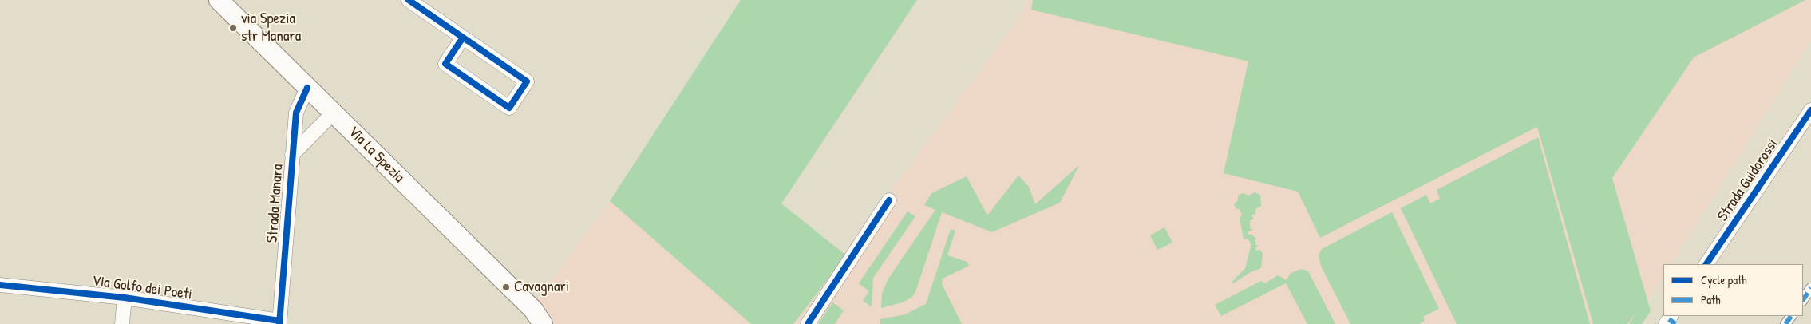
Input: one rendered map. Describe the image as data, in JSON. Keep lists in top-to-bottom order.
{
  "streets": {
    "main road": ["Via La Spezia"],
    "street": ["Strada Guidorossi", "Strada Manara", "Via Golfo dei Poeti"]
  },
  "crossings": [
    ["Via La Spezia", "Strada Manara"],
    ["Strada Manara", "Via Golfo dei Poeti"]
  ],
  "places": ["via Spezia str Manara", "Cavagnari"],
  "legend": ["Cycle path", "Path"]
}
